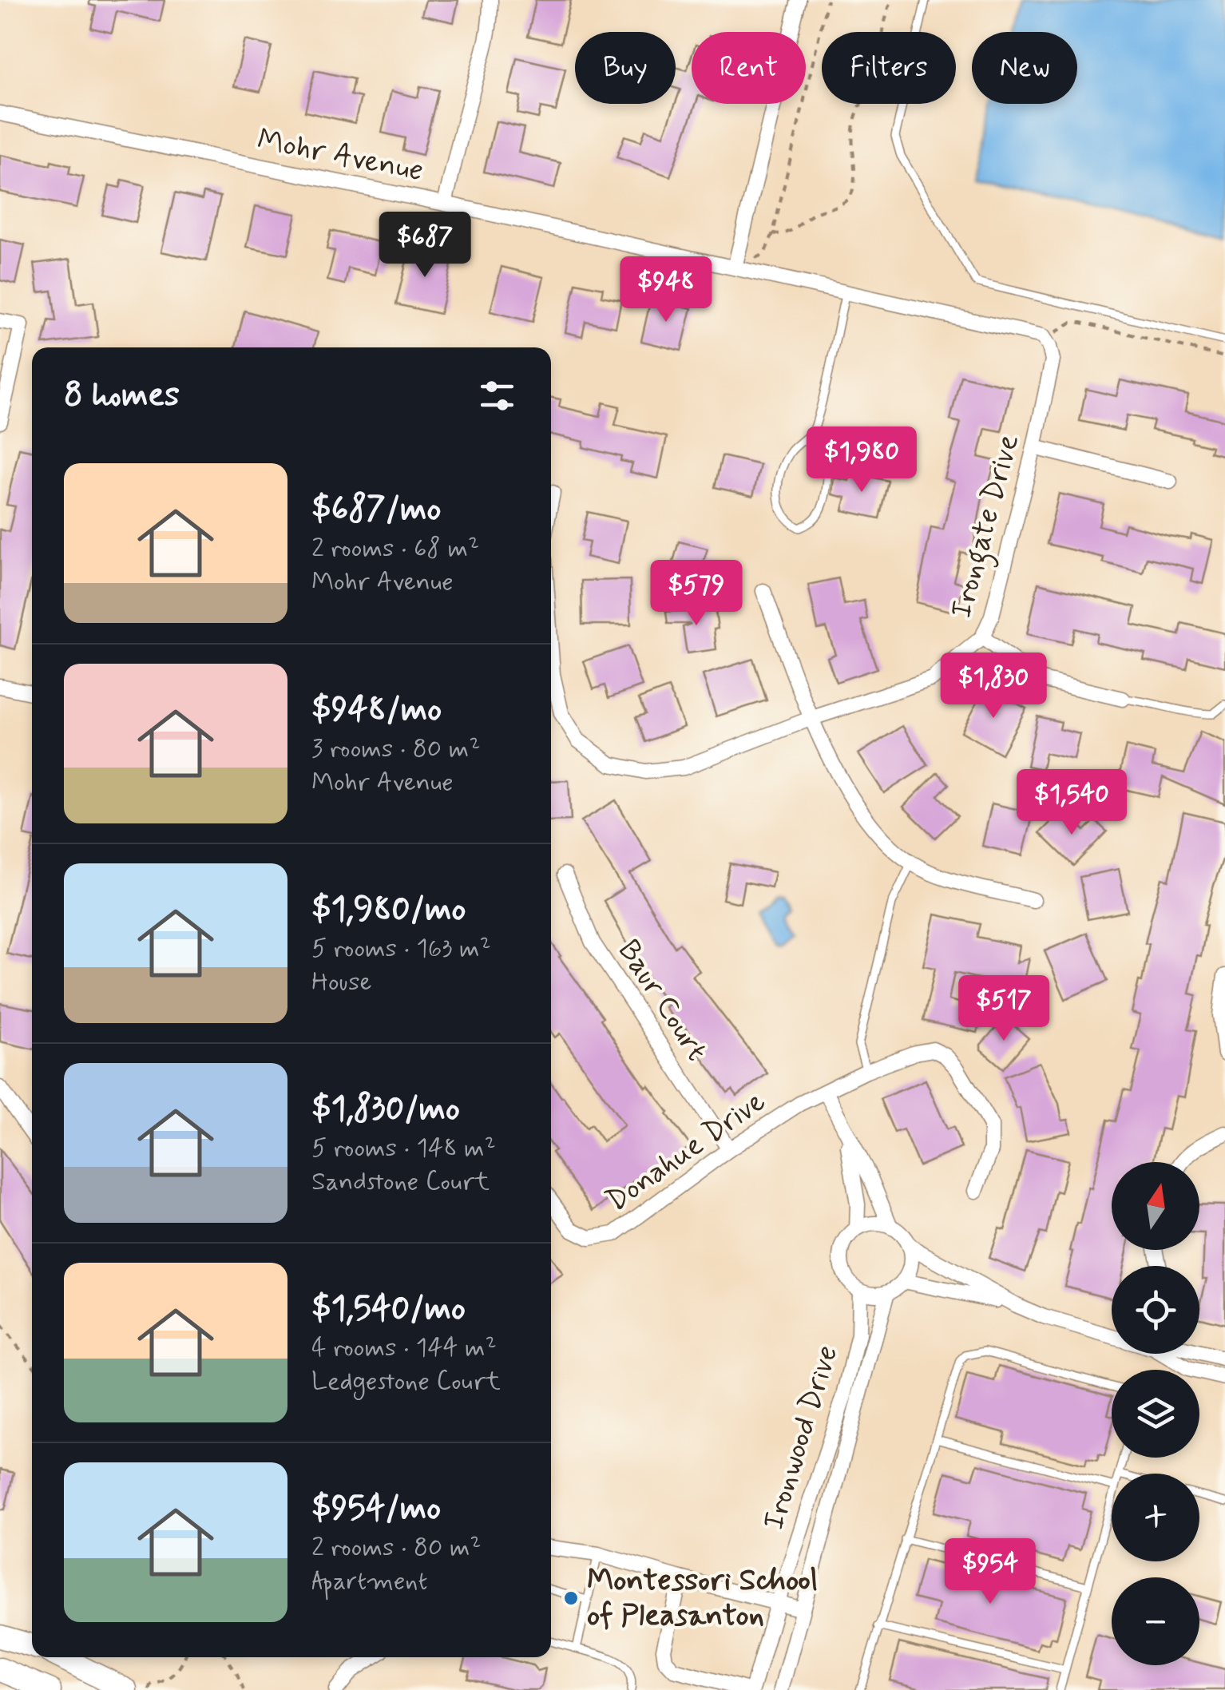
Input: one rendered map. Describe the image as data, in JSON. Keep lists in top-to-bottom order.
{
  "streets": {
    "street": [
      "Mohr Avenue",
      "Irongate Drive",
      "Baur Court",
      "Donahue Drive",
      "Ironwood Drive"
    ]
  },
  "crossings": [
    ["Mohr Avenue", "Irongate Drive"],
    ["Baur Court", "Donahue Drive"]
  ],
  "places": ["Montessori School of Pleasanton"],
  "north": "top",
  "page": {
    "chip": [
      "Buy",
      "Rent",
      "Filters",
      "New"
    ],
    "price": [
      "$687",
      "$948",
      "$1,980",
      "$579",
      "$1,830",
      "$1,540",
      "$517",
      "$954"
    ],
    "heading": "8 homes",
    "list": [
      {
        "name": "$687/mo",
        "note": "2 rooms · 68 m² · Mohr Avenue"
      },
      {
        "name": "$948/mo",
        "note": "3 rooms · 80 m² · Mohr Avenue"
      },
      {
        "name": "$1,980/mo",
        "note": "5 rooms · 163 m² · House"
      },
      {
        "name": "$1,830/mo",
        "note": "5 rooms · 148 m² · Sandstone Court"
      },
      {
        "name": "$1,540/mo",
        "note": "4 rooms · 144 m² · Ledgestone Court"
      },
      {
        "name": "$954/mo",
        "note": "2 rooms · 80 m² · Apartment"
      }
    ],
    "map_buttons": ["+", "−"]
  }
}
